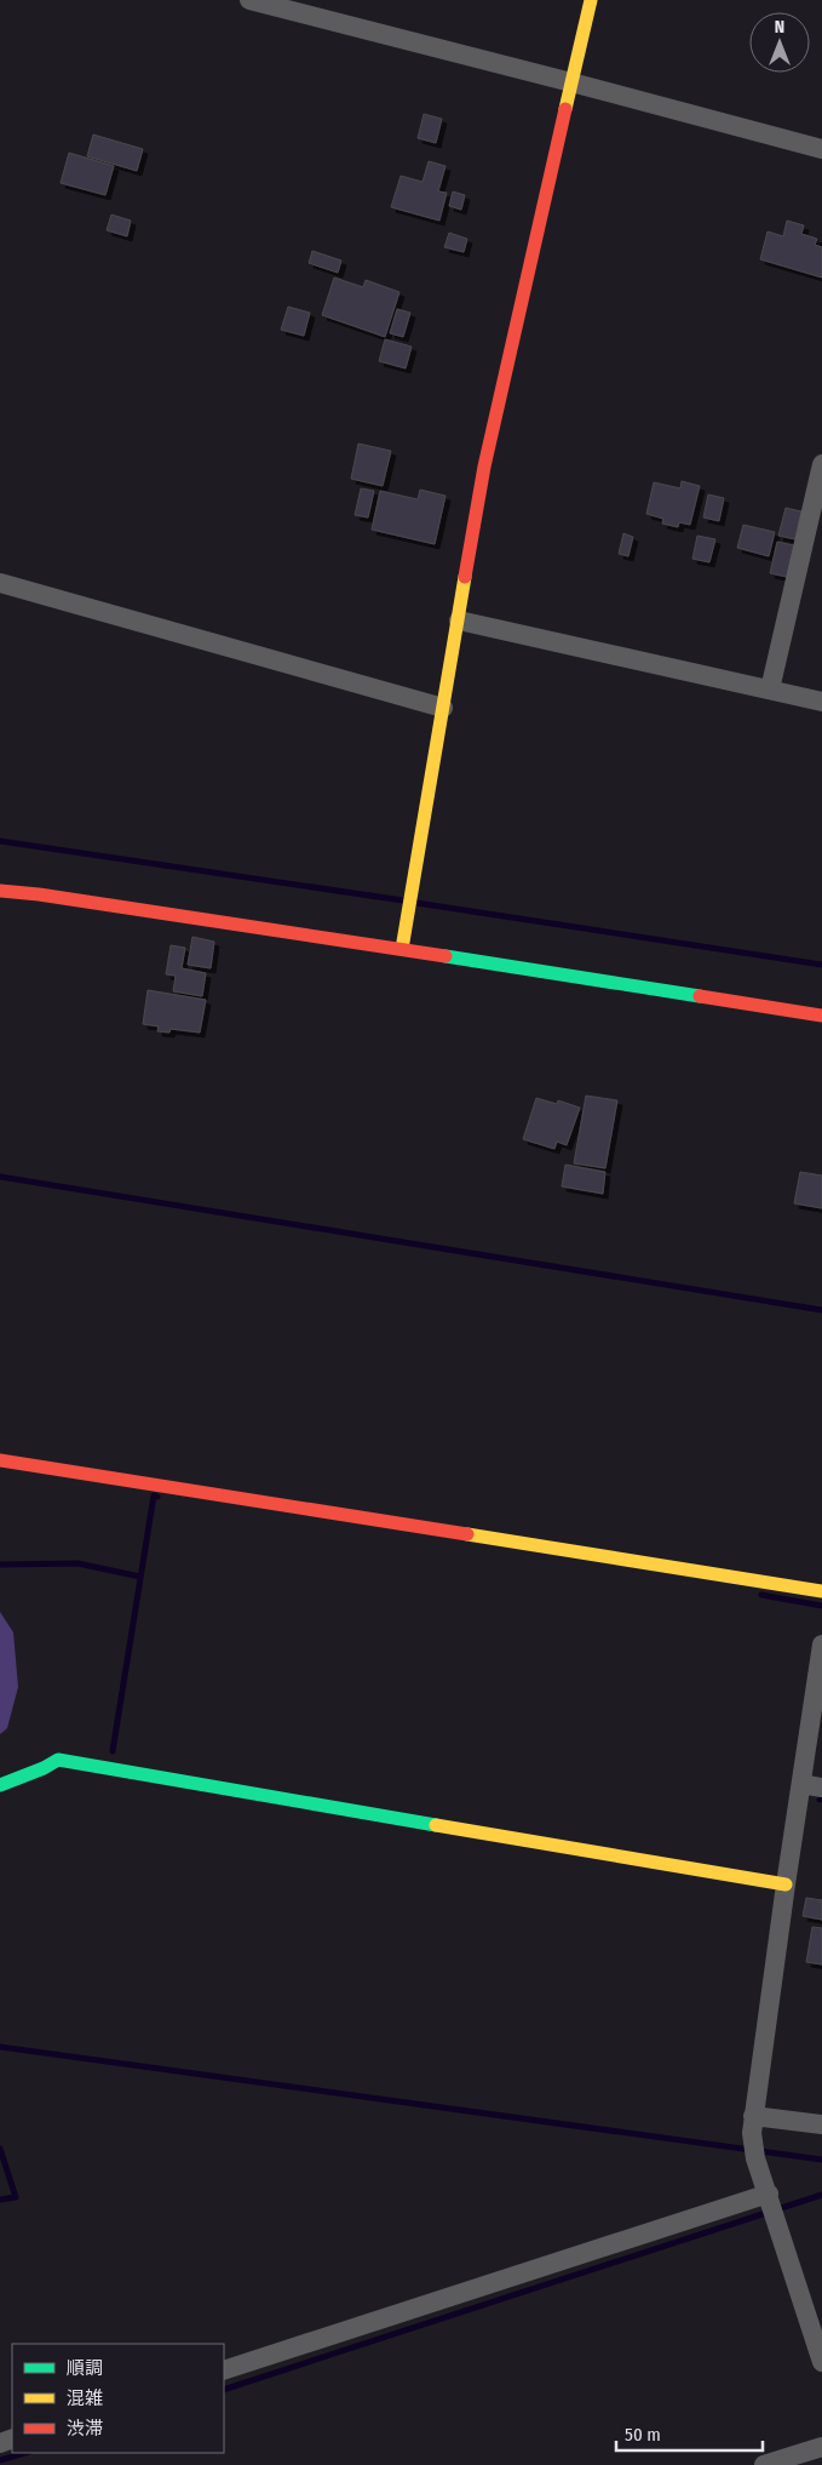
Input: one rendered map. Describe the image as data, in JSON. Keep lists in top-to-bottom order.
{
  "legend": ["順調", "混雑", "渋滞"],
  "scale_bar": "50 m",
  "north": "top"
}
